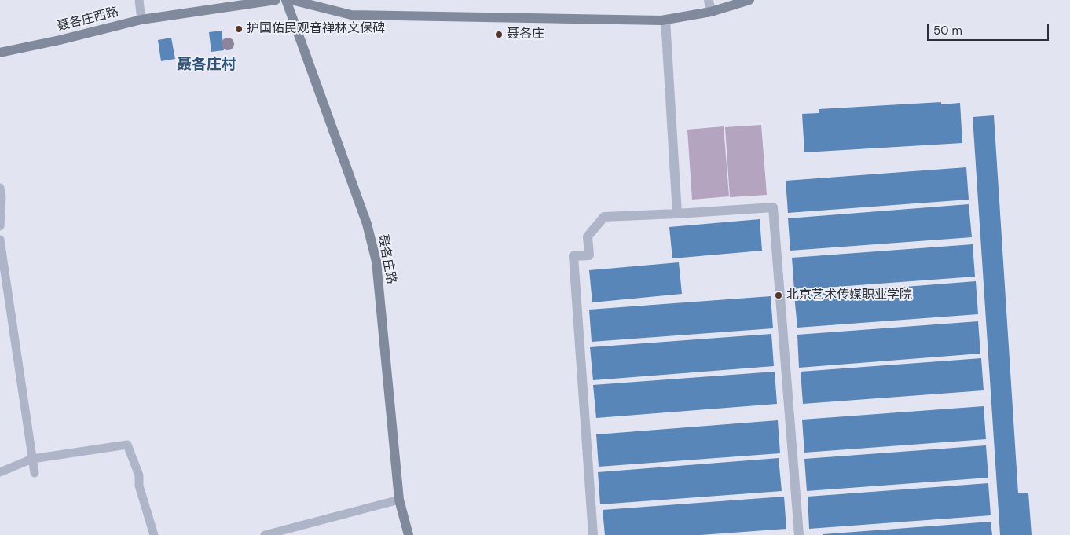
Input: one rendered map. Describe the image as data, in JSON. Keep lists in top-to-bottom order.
{
  "streets": {
    "street": ["聂各庄西路", "聂各庄路"]
  },
  "districts": ["聂各庄村"],
  "places": ["护国佑民观音禅林文保碑", "聂各庄", "北京艺术传媒职业学院"],
  "scale_bar": "50 m"
}
